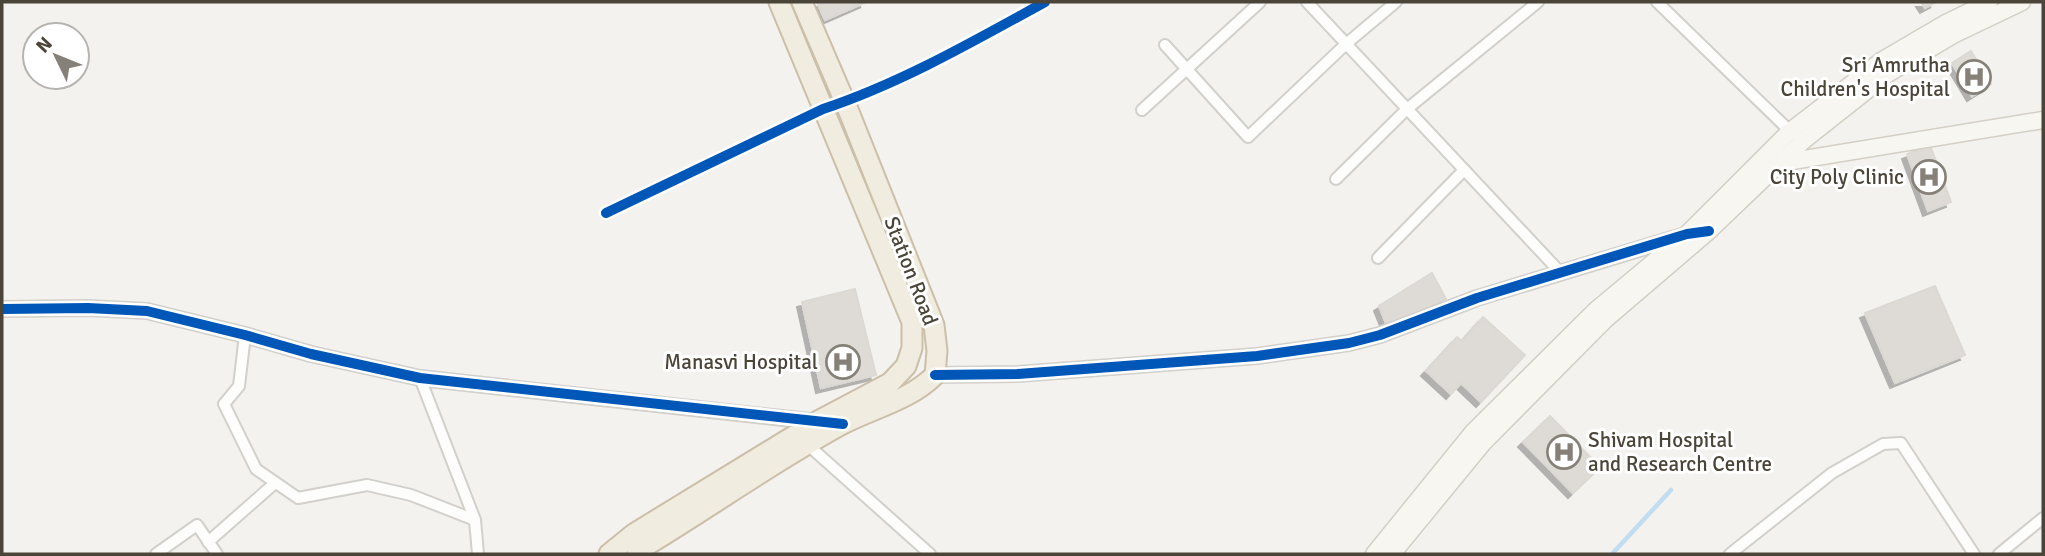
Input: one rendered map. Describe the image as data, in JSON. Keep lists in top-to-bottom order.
{
  "streets": {
    "highway": ["Station Road"]
  },
  "places": {
    "hospital": [
      "Sri Amrutha Children's Hospital",
      "City Poly Clinic",
      "Manasvi Hospital",
      "Shivam Hospital and Research Centre"
    ]
  },
  "north": "top left"
}
